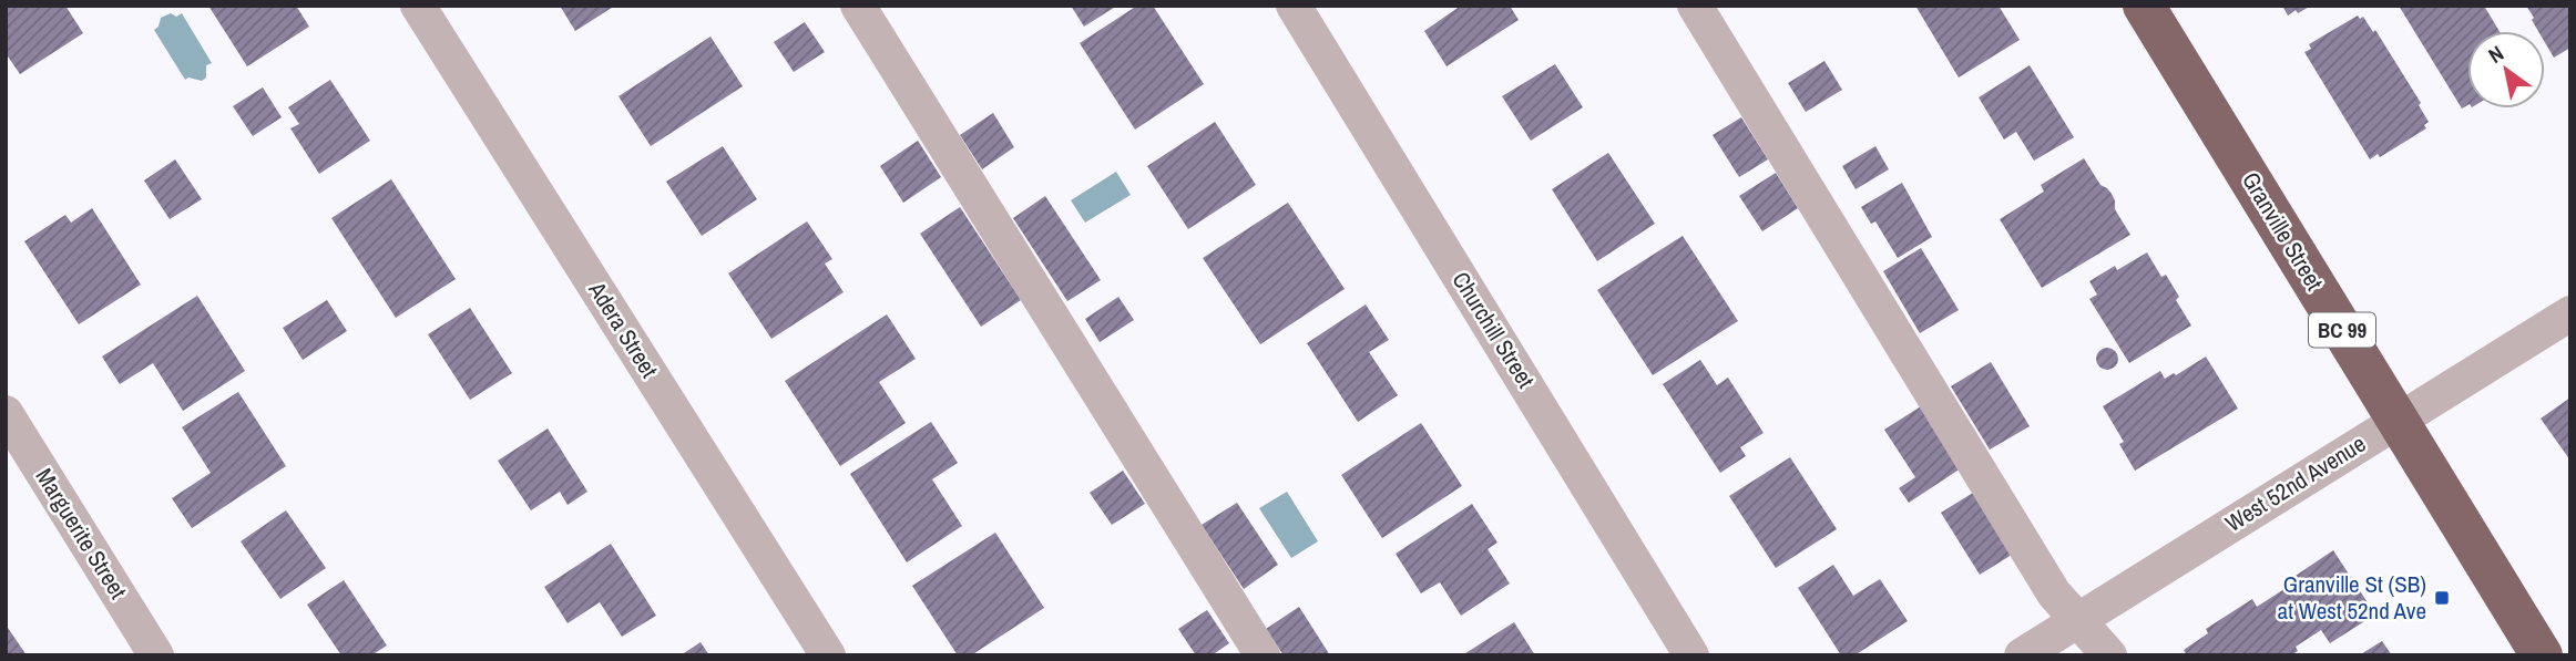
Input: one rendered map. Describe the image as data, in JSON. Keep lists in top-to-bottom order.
{
  "streets": {
    "highway": ["Granville Street", "BC 99"],
    "street": [
      "Adera Street",
      "Churchill Street",
      "West 52nd Avenue",
      "Marguerite Street"
    ]
  },
  "crossings": [
    ["Granville Street", "West 52nd Avenue"]
  ],
  "places": {
    "transit": ["Granville St (SB) at West 52nd Ave"]
  },
  "north": "top left"
}
